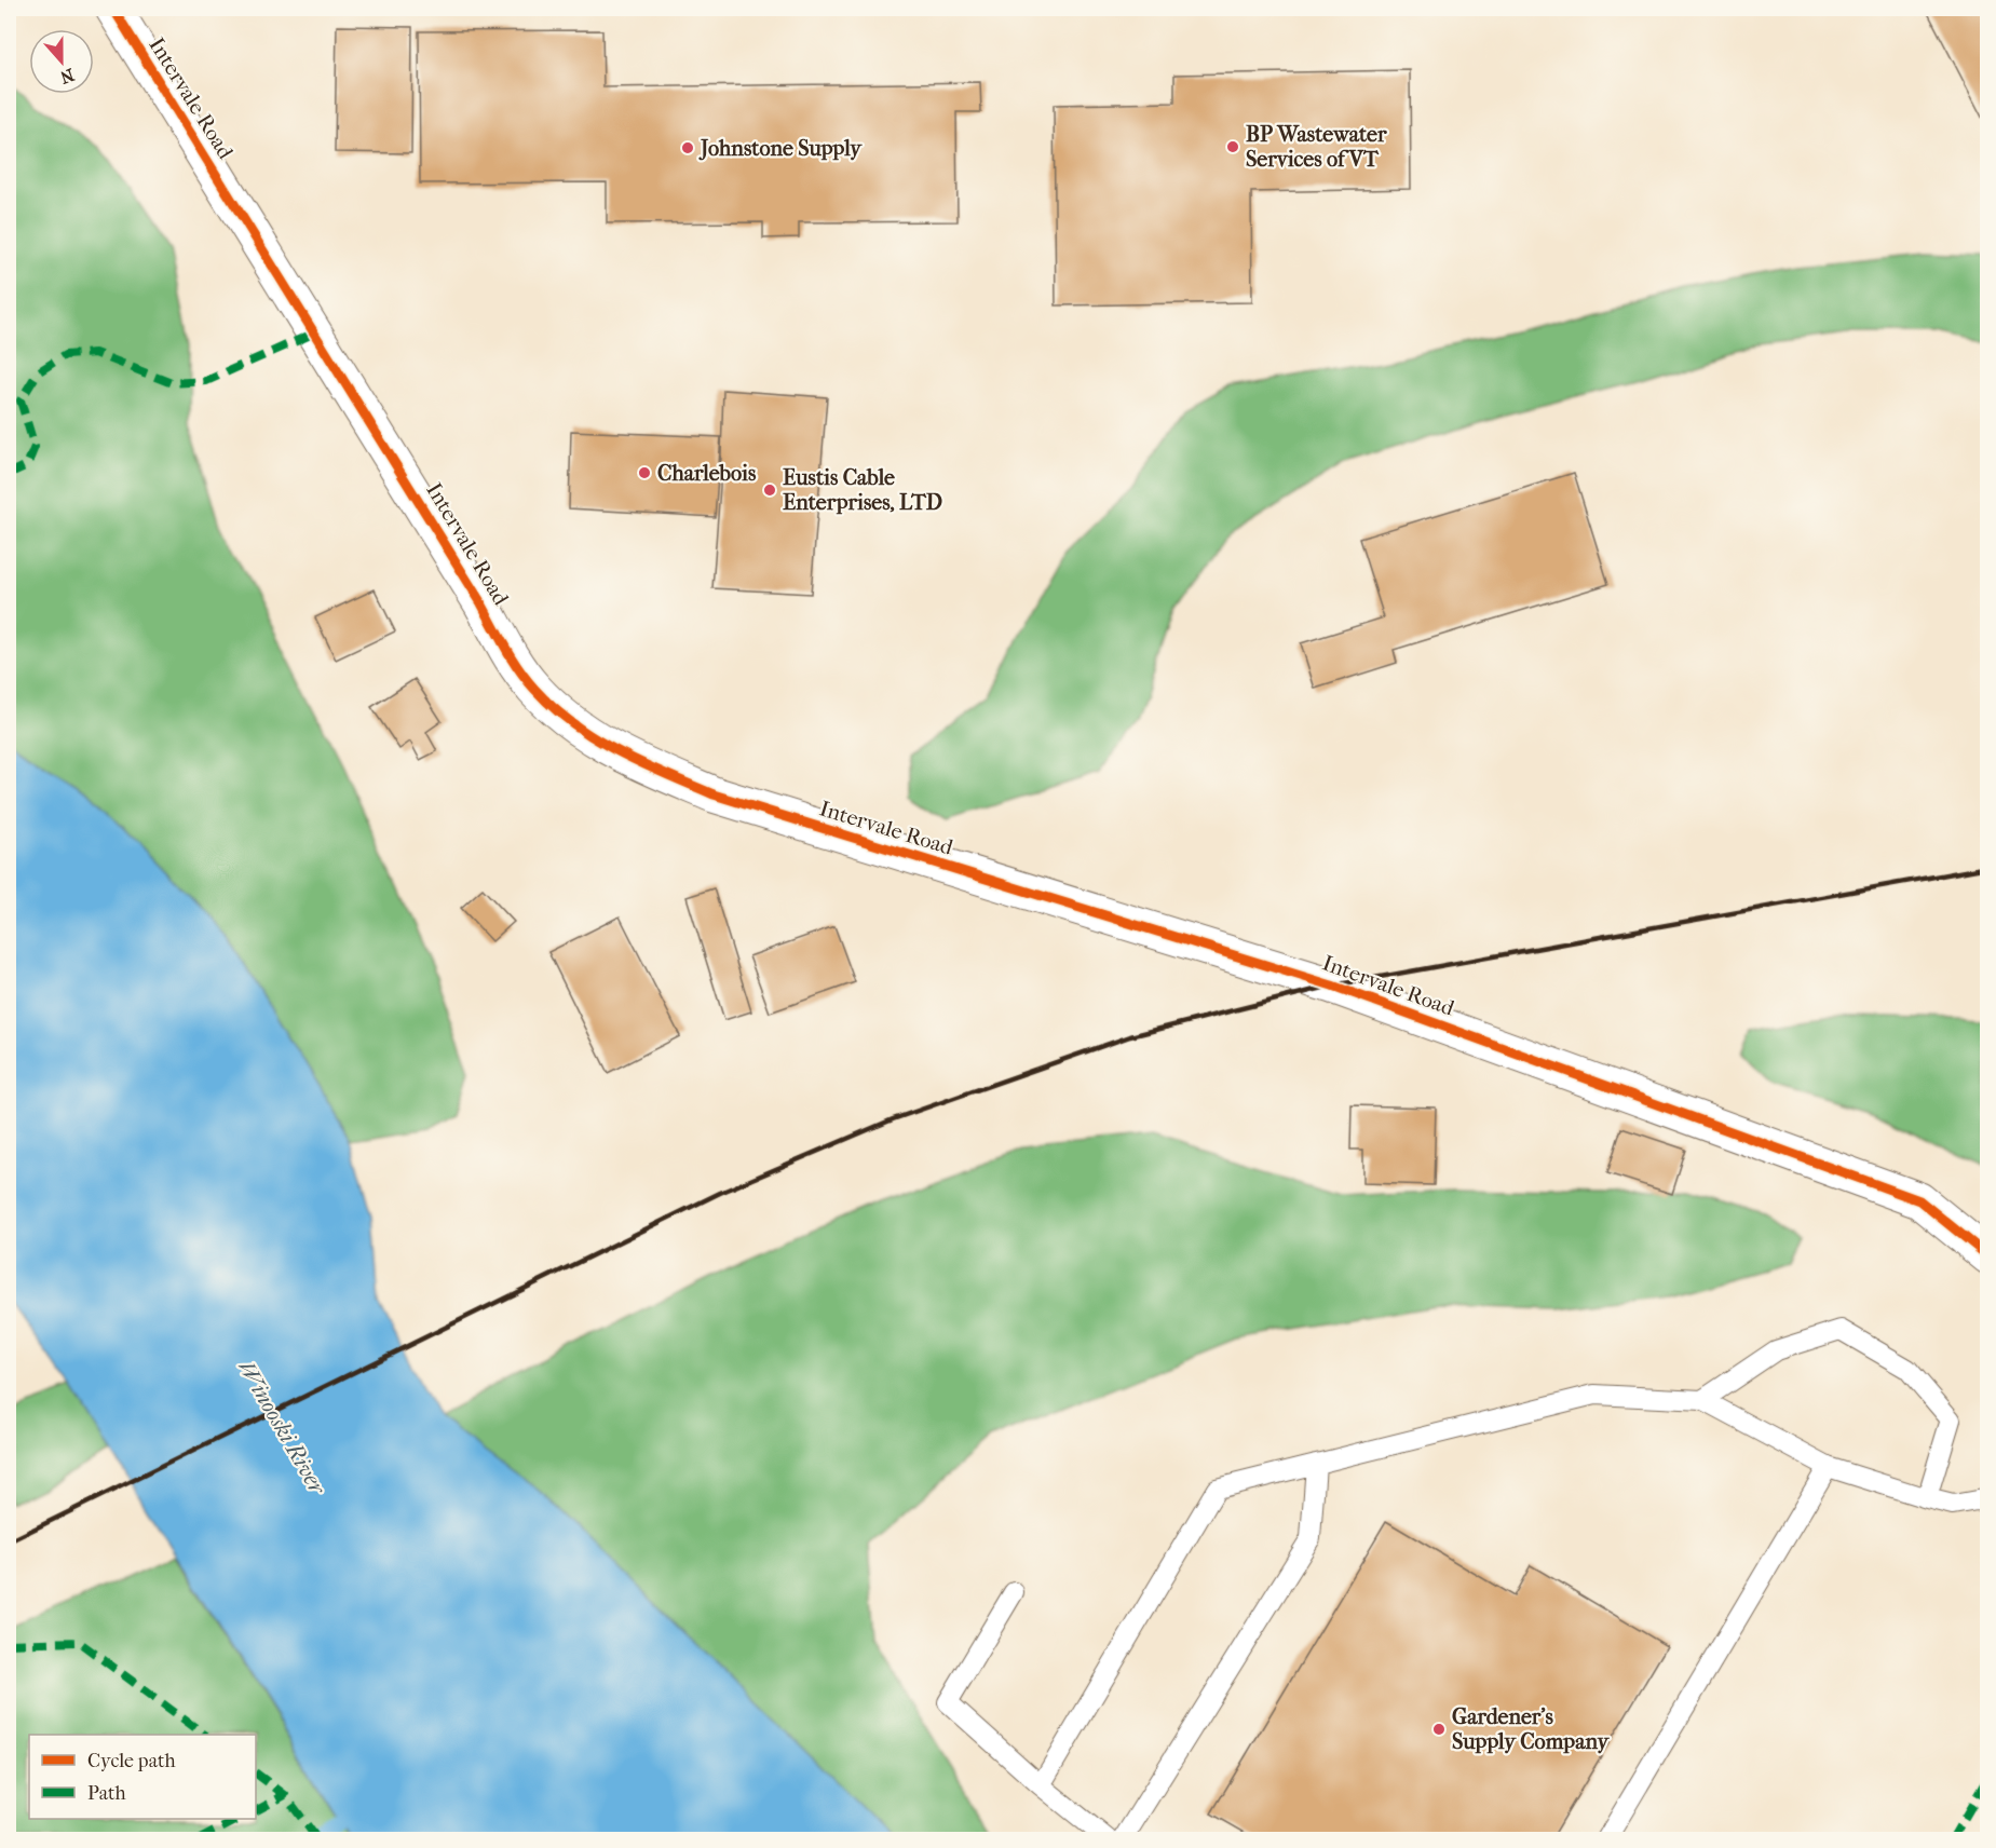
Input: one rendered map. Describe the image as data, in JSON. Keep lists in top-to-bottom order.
{
  "streets": {
    "street": ["Intervale Road"]
  },
  "water": ["Winooski River"],
  "places": [
    "BP Wastewater Services of VT",
    "Johnstone Supply",
    "Charlebois",
    "Eustis Cable Enterprises, LTD",
    "Gardener's Supply Company"
  ],
  "legend": ["Cycle path", "Path"],
  "north": "bottom"
}
